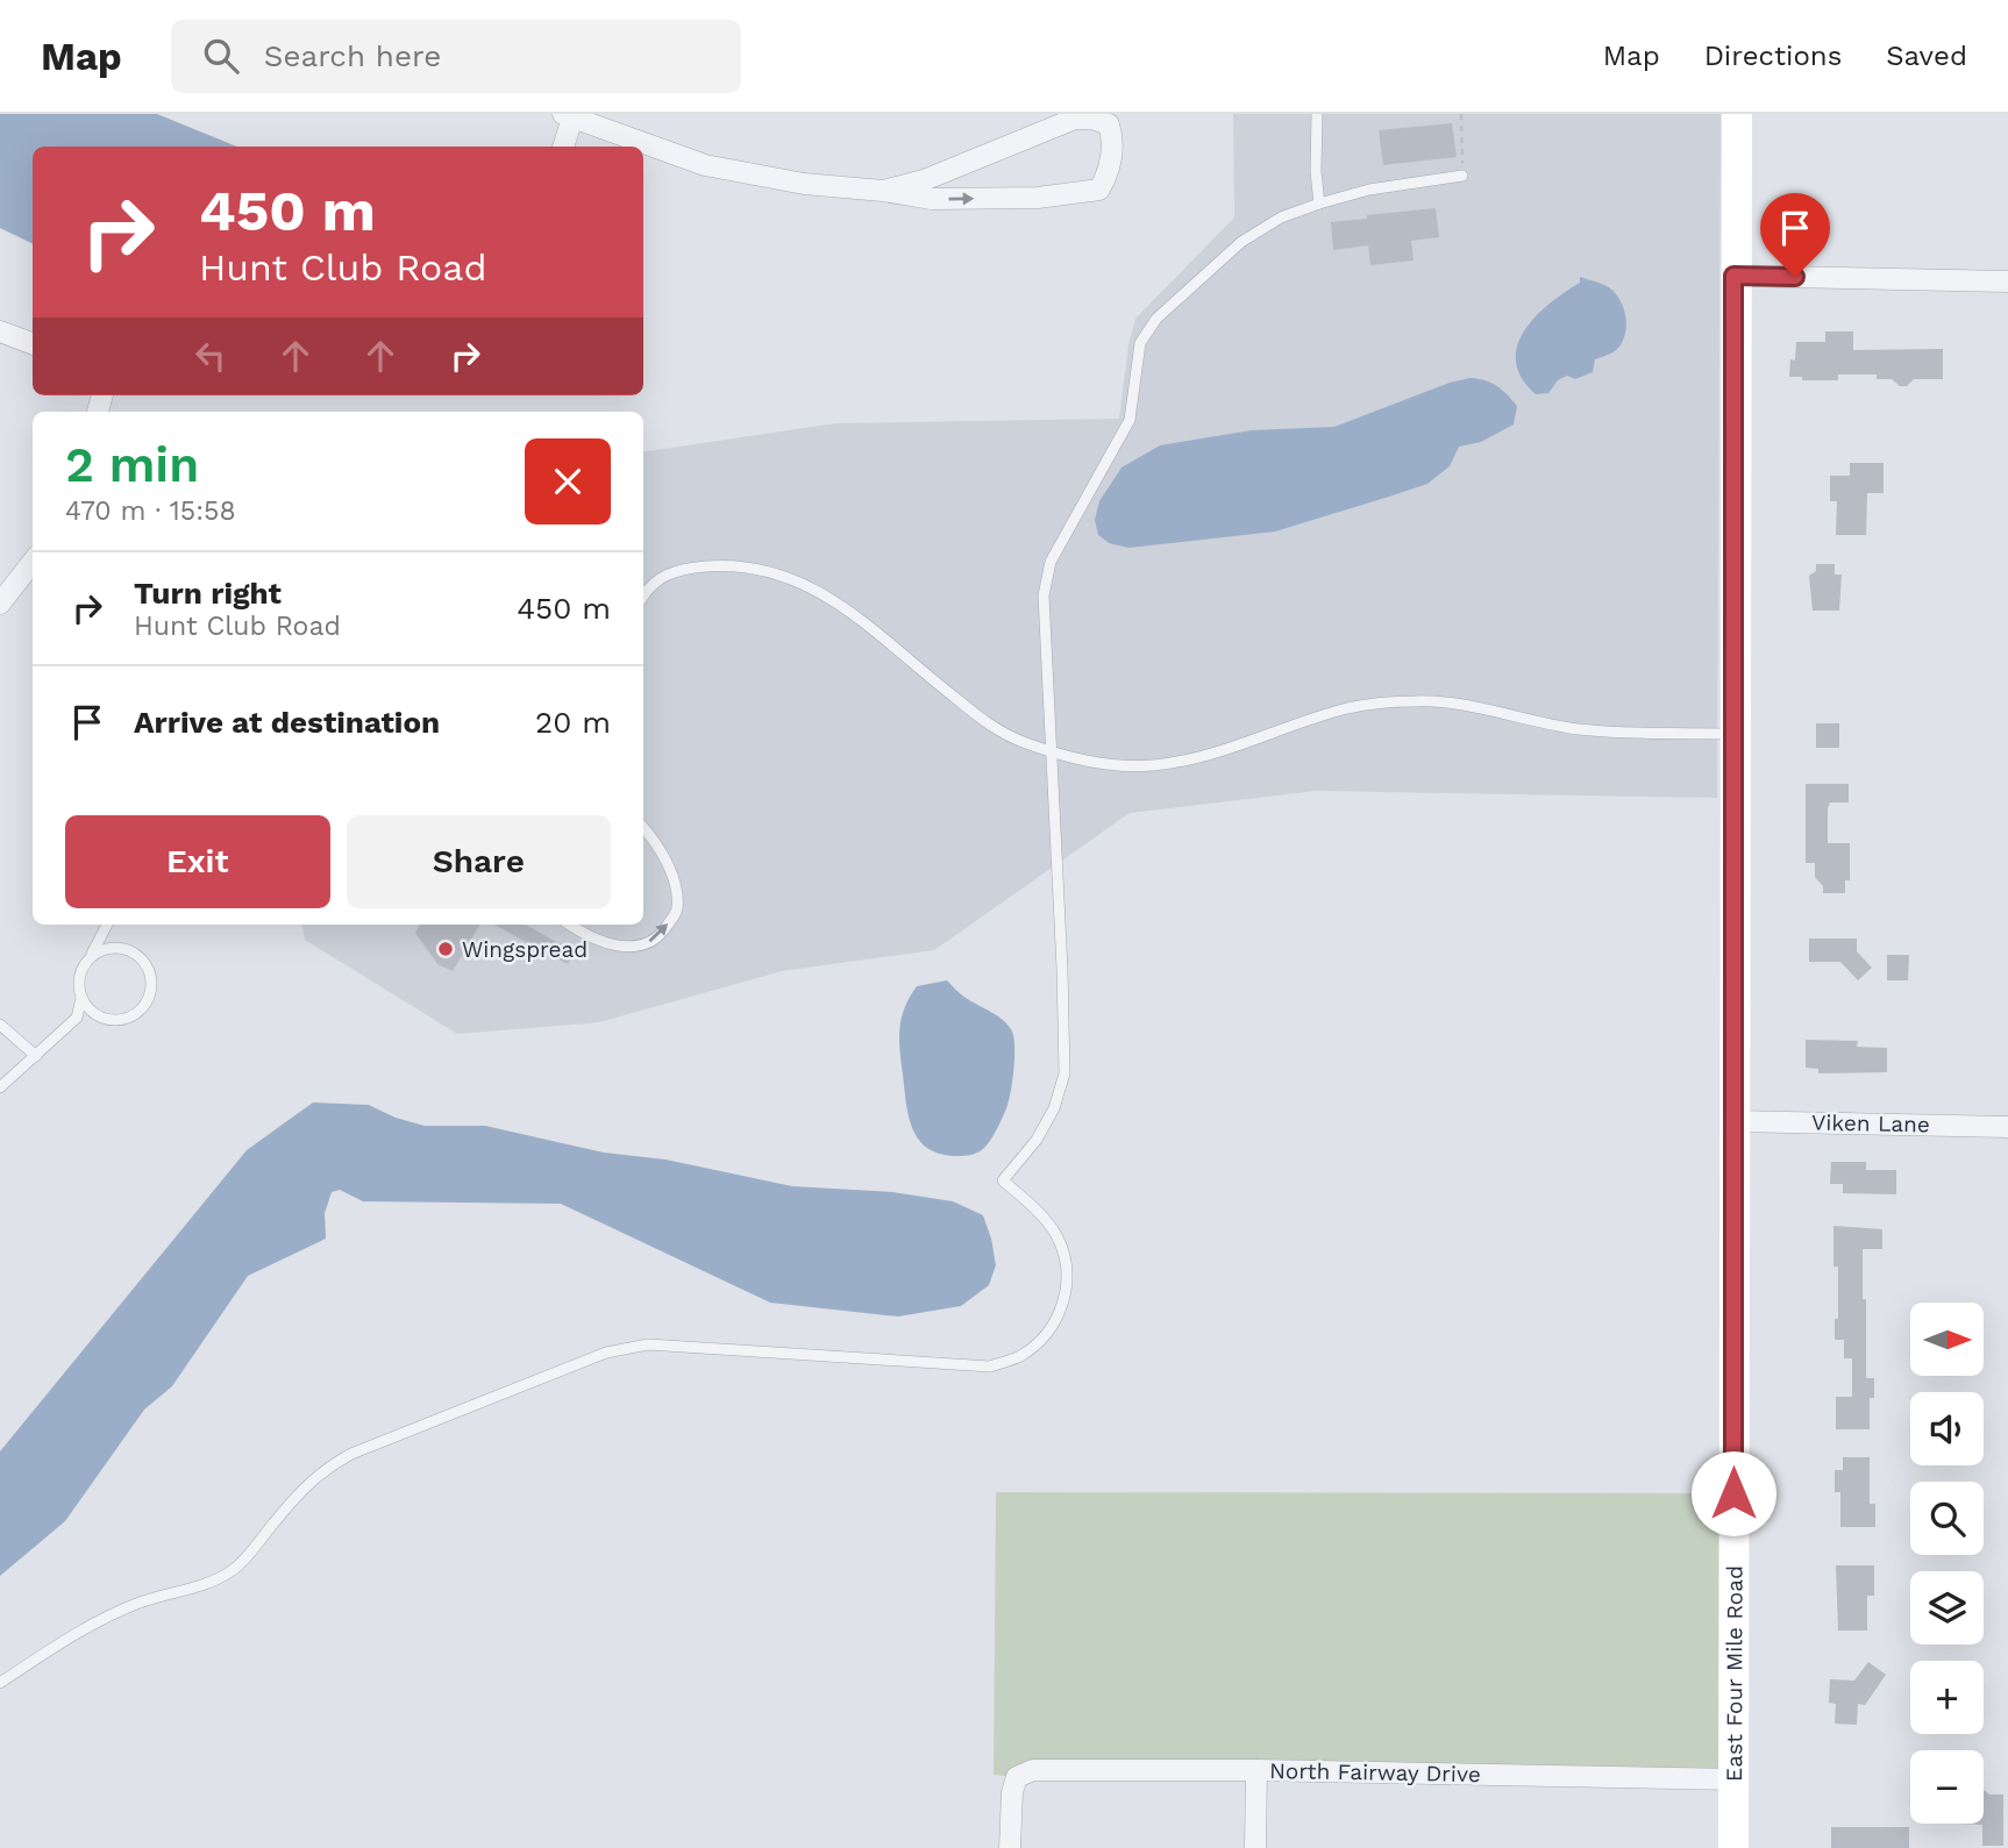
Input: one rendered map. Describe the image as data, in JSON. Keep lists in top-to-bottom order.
{
  "streets": {
    "street": ["Viken Lane", "East Four Mile Road", "North Fairway Drive"]
  },
  "crossings": [
    ["Viken Lane", "East Four Mile Road"],
    ["East Four Mile Road", "North Fairway Drive"]
  ],
  "places": ["Wingspread"],
  "north": "right",
  "page": {
    "header": "Map",
    "search": "Search here",
    "nav": ["Map", "Directions", "Saved"],
    "turn": ["450 m", "Hunt Club Road"],
    "heading": ["2 min", "470 m · 15:58"],
    "list": [
      {
        "name": "Turn right",
        "note": "Hunt Club Road",
        "value": "450 m"
      },
      {
        "name": "Arrive at destination",
        "value": "20 m"
      }
    ],
    "buttons": ["Exit", "Share"],
    "map_buttons": ["+", "−"]
  }
}
